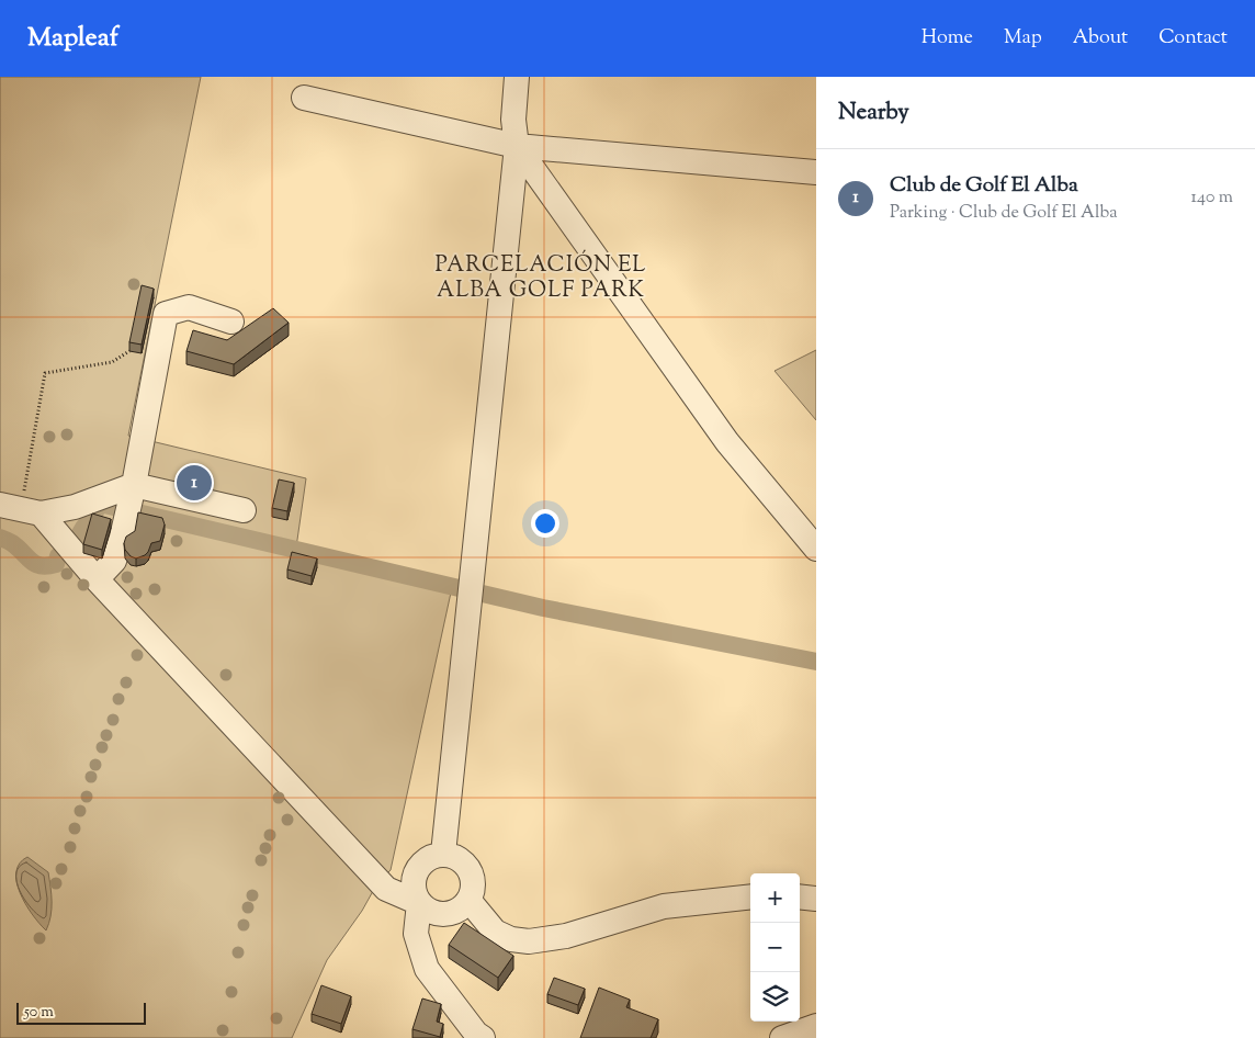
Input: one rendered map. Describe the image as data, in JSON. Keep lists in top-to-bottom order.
{
  "districts": ["PARCELACIÓN EL ALBA GOLF PARK"],
  "scale_bar": "50 m",
  "page": {
    "header": "Mapleaf",
    "nav": [
      "Home",
      "Map",
      "About",
      "Contact"
    ],
    "heading": "Nearby",
    "list": [
      {
        "mark": "1",
        "name": "Club de Golf El Alba",
        "note": "Parking · Club de Golf El Alba",
        "value": "140 m"
      }
    ],
    "pins": "1",
    "map_buttons": ["+", "−"],
    "scale": "50 m"
  }
}
